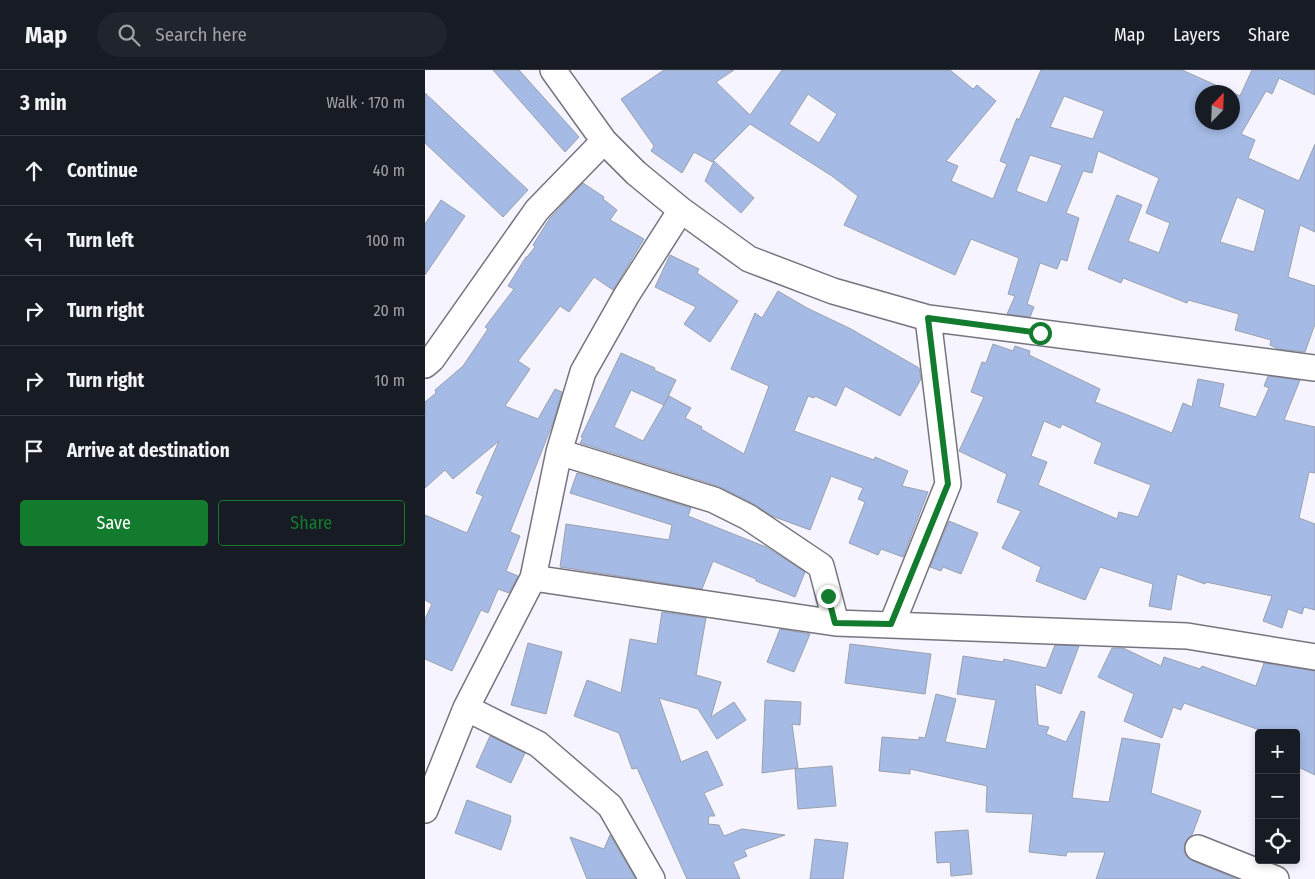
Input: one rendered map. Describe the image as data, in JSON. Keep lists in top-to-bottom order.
{
  "north": "top right",
  "page": {
    "header": "Map",
    "search": "Search here",
    "nav": ["Map", "Layers", "Share"],
    "heading": ["3 min", "Walk · 170 m"],
    "list": [
      ["Continue", "40 m"],
      ["Turn left", "100 m"],
      ["Turn right", "20 m"],
      ["Turn right", "10 m"],
      "Arrive at destination"
    ],
    "buttons": ["Save", "Share"],
    "map_buttons": ["+", "−"]
  }
}
